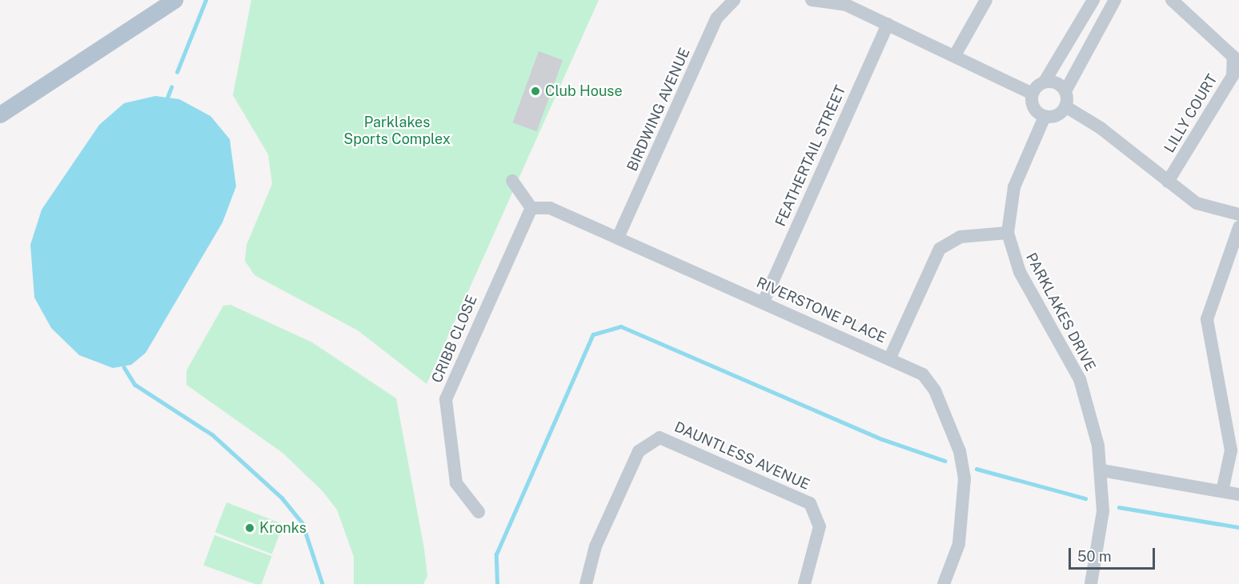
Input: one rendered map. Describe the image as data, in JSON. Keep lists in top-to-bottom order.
{
  "streets": {
    "street": [
      "BIRDWING AVENUE",
      "LILLY COURT",
      "FEATHERTAIL STREET",
      "RIVERSTONE PLACE",
      "PARKLAKES DRIVE",
      "CRIBB CLOSE",
      "DAUNTLESS AVENUE"
    ]
  },
  "crossings": [
    ["BIRDWING AVENUE", "RIVERSTONE PLACE"],
    ["FEATHERTAIL STREET", "RIVERSTONE PLACE"],
    ["RIVERSTONE PLACE", "CRIBB CLOSE"]
  ],
  "parks": ["Parklakes Sports Complex"],
  "places": ["Club House", "Kronks"],
  "scale_bar": "50 m"
}
